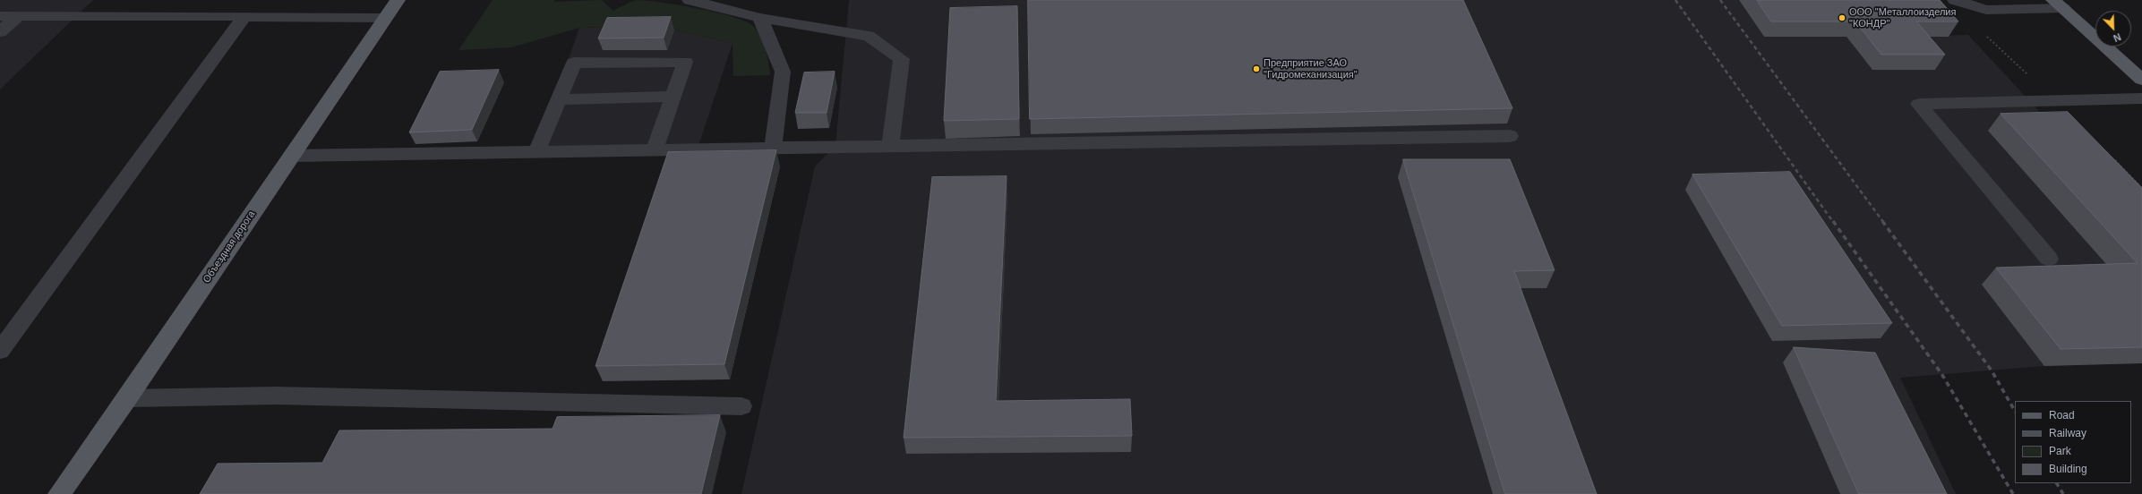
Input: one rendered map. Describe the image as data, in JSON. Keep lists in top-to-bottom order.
{
  "streets": {
    "main road": ["Объездная дорога"]
  },
  "places": ["ООО \"Металлоизделия \"КОНДР\"", "Предприятие ЗАО \"Гидромеханизация\""],
  "legend": [
    "Road",
    "Railway",
    "Park",
    "Building"
  ],
  "north": "bottom right"
}
